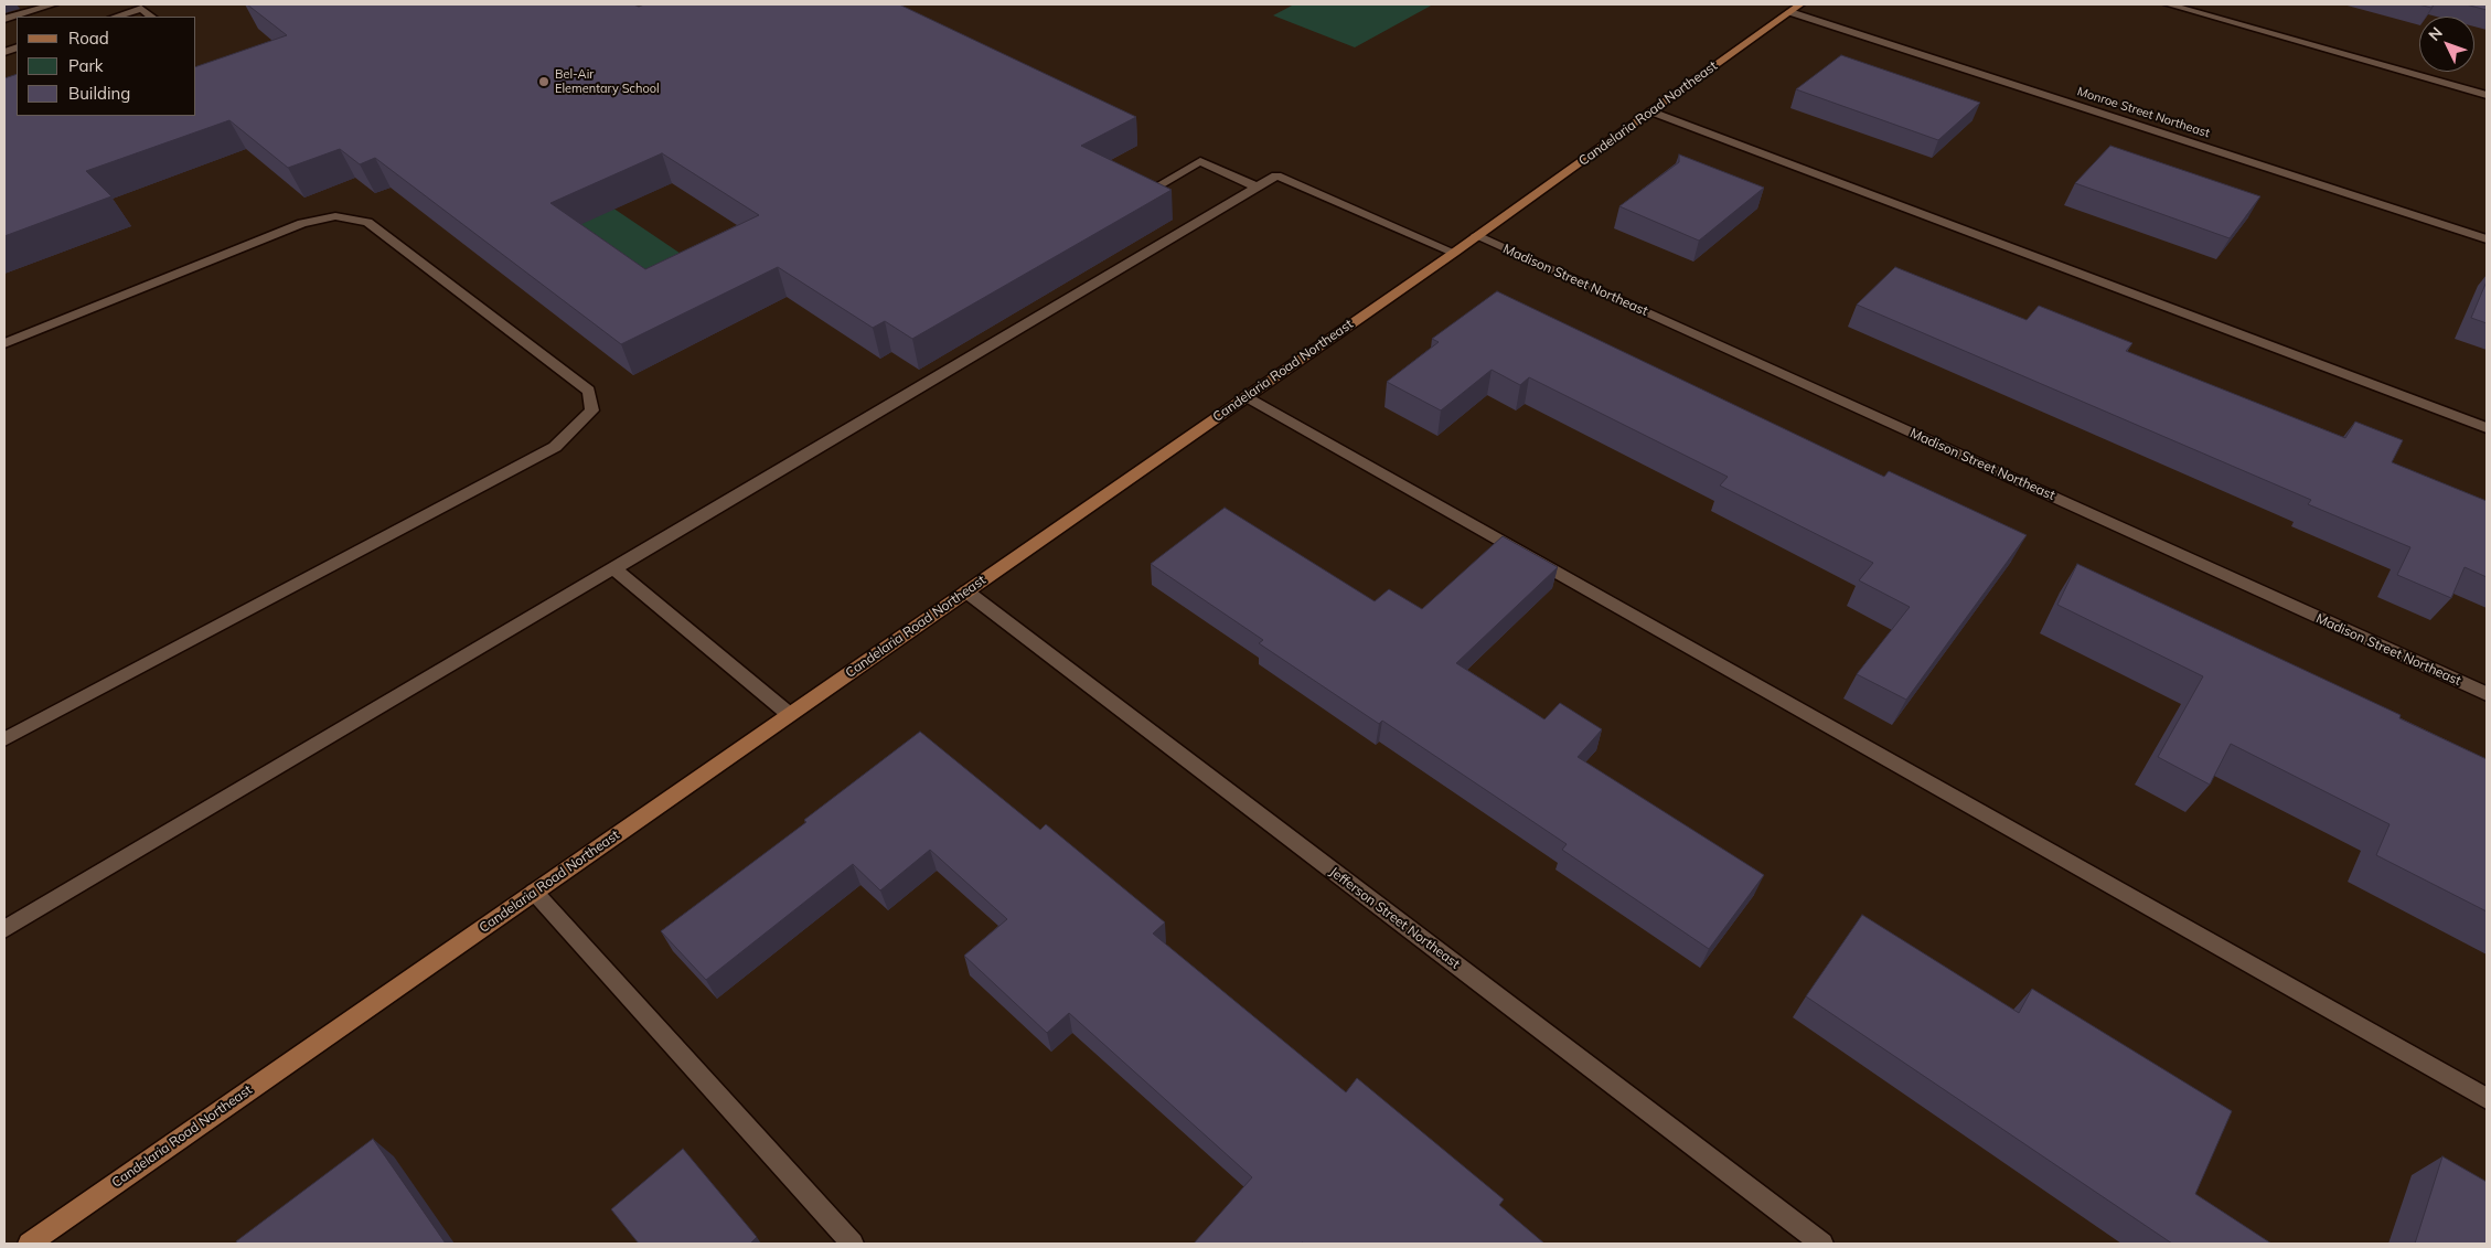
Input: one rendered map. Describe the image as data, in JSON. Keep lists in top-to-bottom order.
{
  "streets": {
    "main road": ["Candelaria Road Northeast"],
    "street": ["Monroe Street Northeast", "Madison Street Northeast", "Jefferson Street Northeast"]
  },
  "crossings": [
    ["Monroe Street Northeast", "Candelaria Road Northeast"],
    ["Candelaria Road Northeast", "Madison Street Northeast"],
    ["Candelaria Road Northeast", "Jefferson Street Northeast"]
  ],
  "places": ["Bel-Air Elementary School"],
  "legend": ["Road", "Park", "Building"],
  "north": "top left"
}
